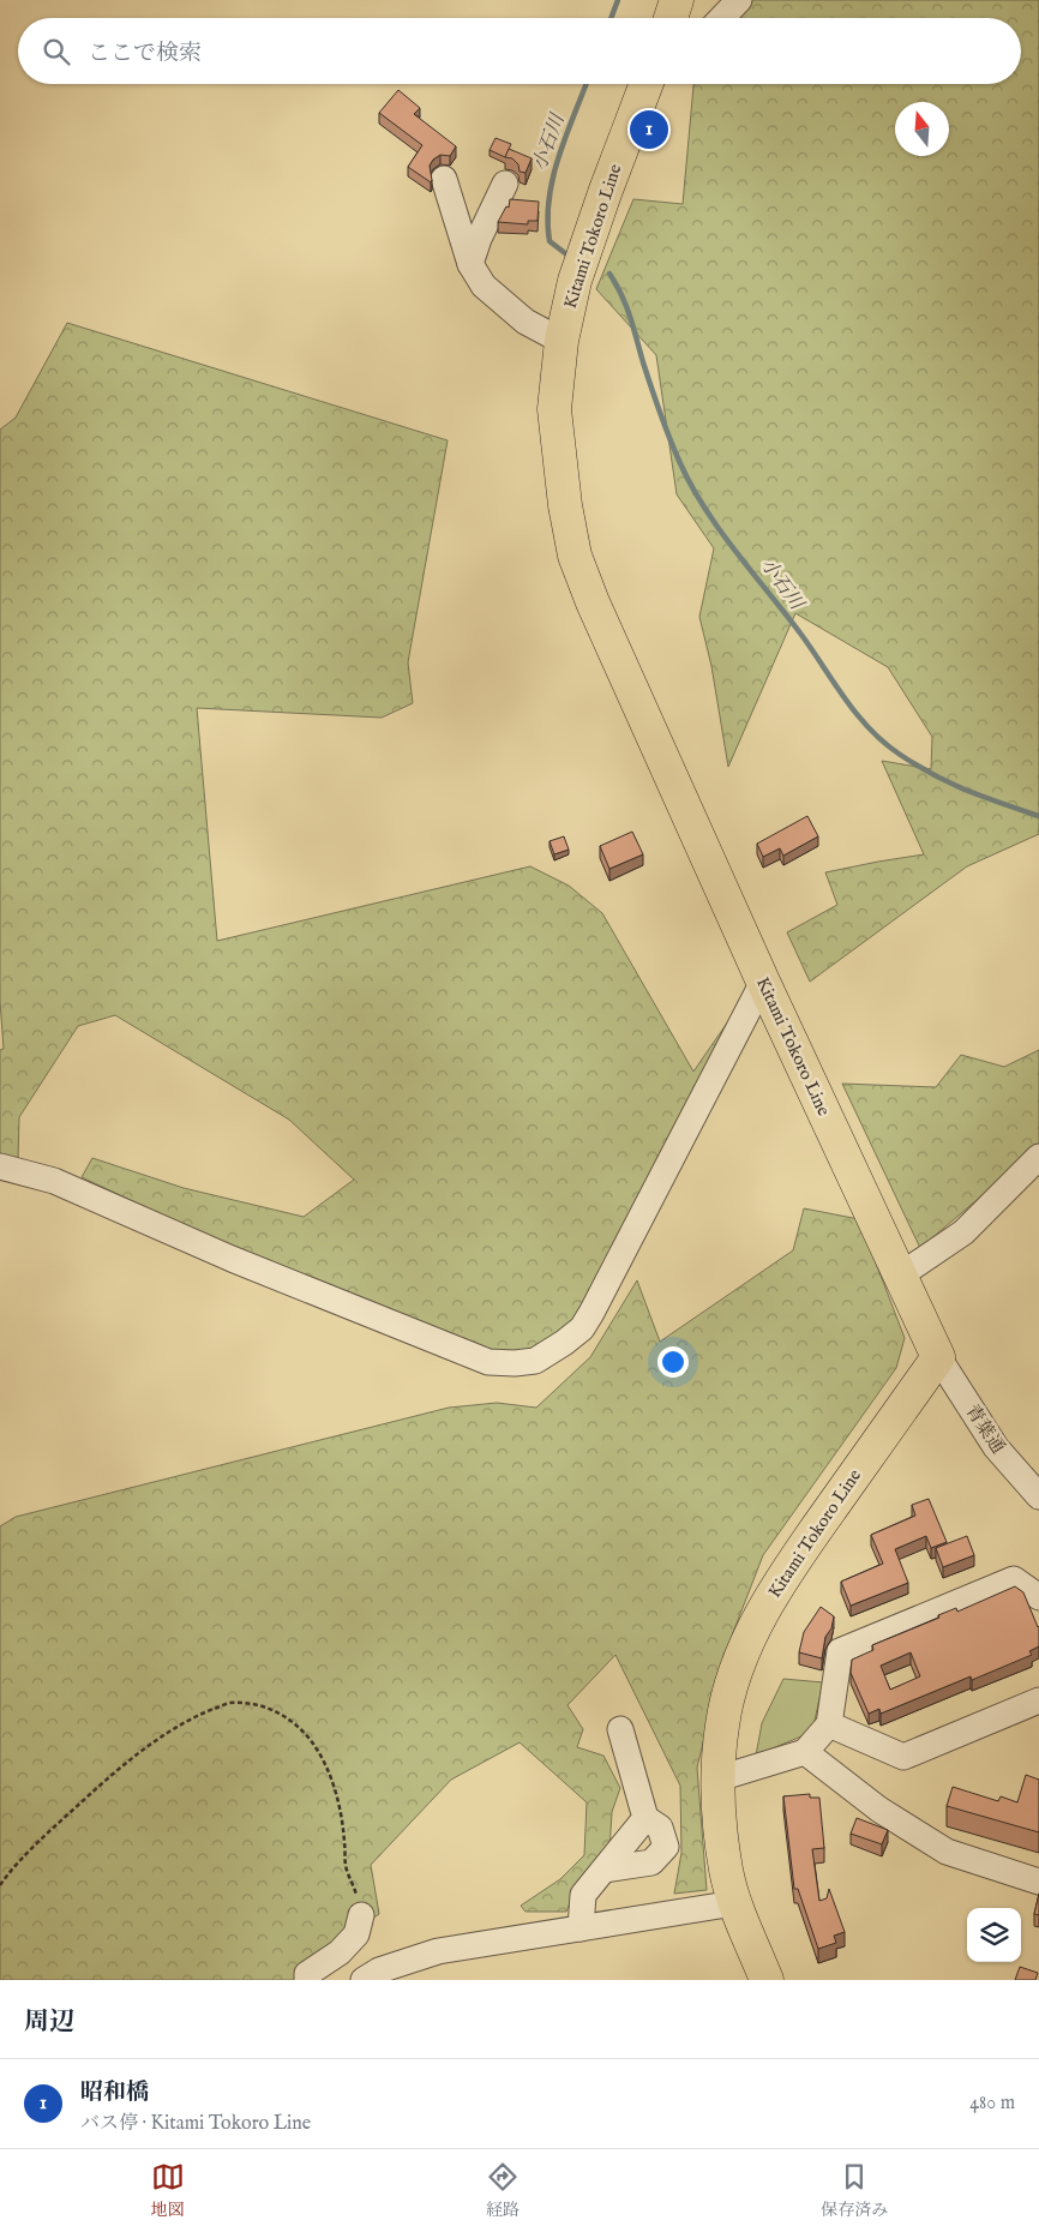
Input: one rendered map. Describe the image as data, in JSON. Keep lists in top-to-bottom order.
{
  "streets": {
    "main road": ["Kitami Tokoro Line"],
    "street": ["青葉通"]
  },
  "crossings": [
    ["Kitami Tokoro Line", "青葉通"]
  ],
  "water": ["小石川"],
  "north": "top",
  "page": {
    "search": "ここで検索",
    "pins": "1",
    "heading": "周辺",
    "list": [
      {
        "mark": "1",
        "name": "昭和橋",
        "note": "バス停 · Kitami Tokoro Line",
        "value": "480 m"
      }
    ],
    "nav": ["地図", "経路", "保存済み"]
  }
}
